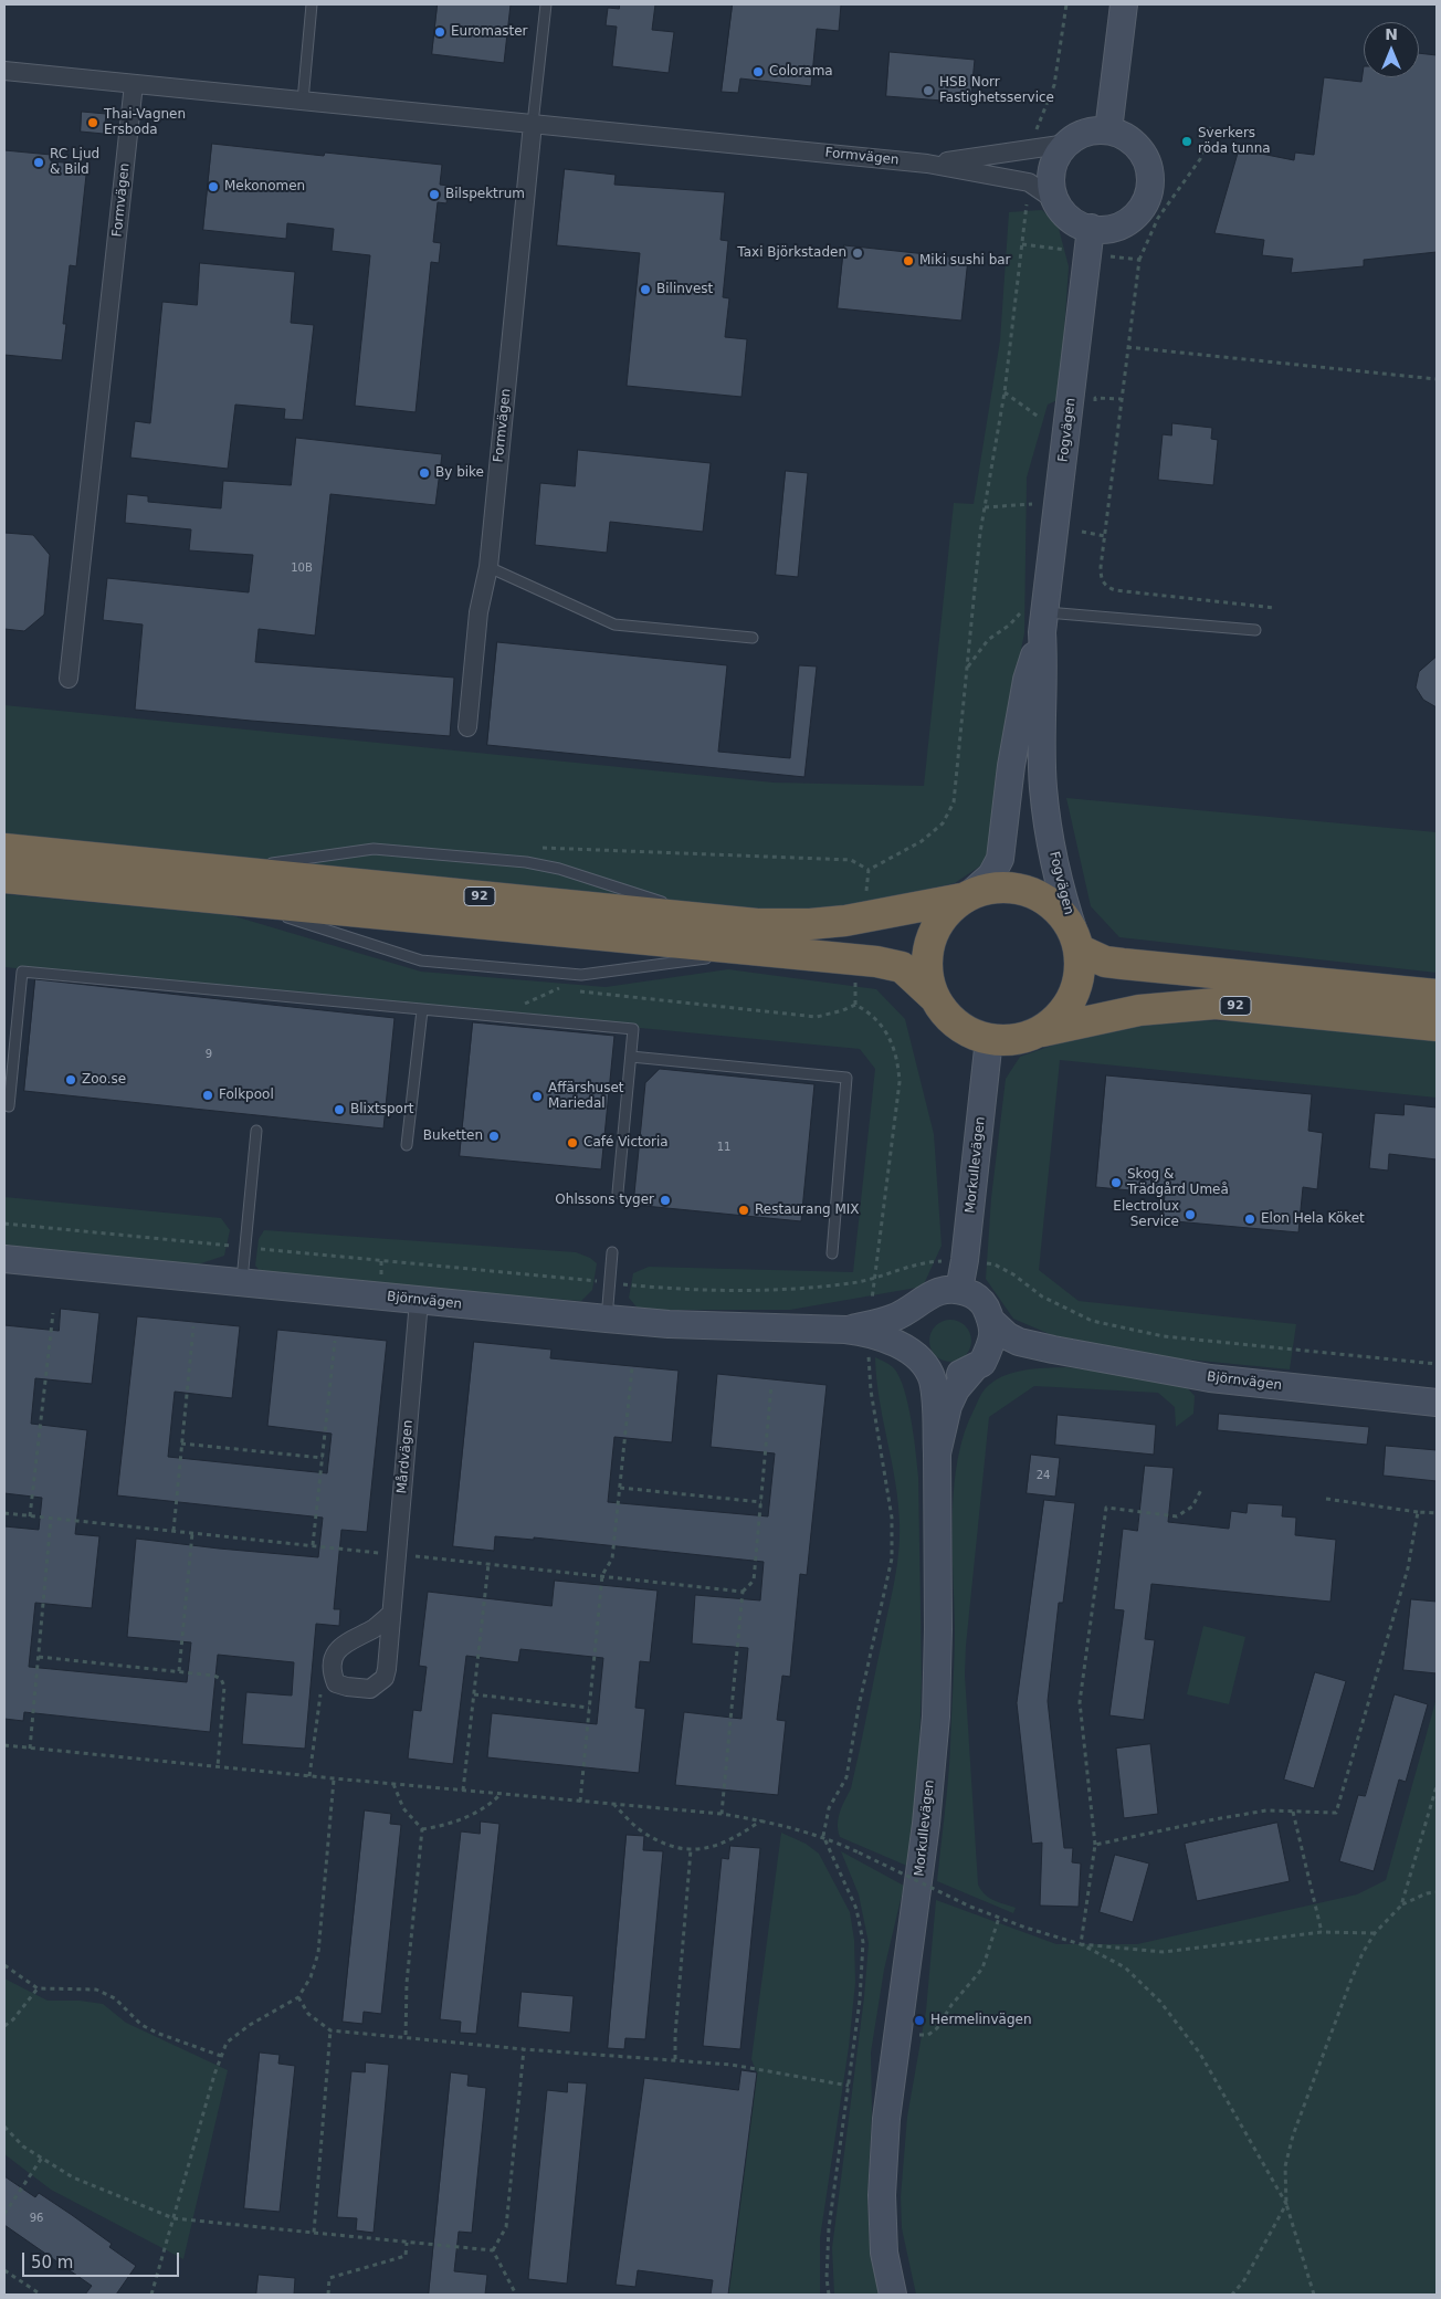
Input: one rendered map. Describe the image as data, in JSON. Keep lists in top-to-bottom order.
{
  "streets": {
    "highway": ["92"],
    "street": [
      "Formvägen",
      "Fogvägen",
      "Morkullevägen",
      "Björnvägen",
      "Mårdvägen"
    ]
  },
  "crossings": [
    ["Formvägen", "Fogvägen"],
    ["Fogvägen", "92"],
    ["Fogvägen", "Morkullevägen"],
    ["92", "Morkullevägen"],
    ["Morkullevägen", "Björnvägen"],
    ["Björnvägen", "Mårdvägen"]
  ],
  "places": [
    "Euromaster",
    "Colorama",
    "HSB Norr Fastighetsservice",
    "Thai-Vagnen Ersboda",
    "Sverkers röda tunna",
    "RC Ljud & Bild",
    "Mekonomen",
    "Bilspektrum",
    "Taxi Björkstaden",
    "Miki sushi bar",
    "Bilinvest",
    "By bike",
    "Zoo.se",
    "Folkpool",
    "Affärshuset Mariedal",
    "Blixtsport",
    "Buketten",
    "Café Victoria",
    "Skog & Trädgård Umeå",
    "Ohlssons tyger",
    "Restaurang MIX",
    "Electrolux Service",
    "Elon Hela Köket",
    "Hermelinvägen"
  ],
  "house_numbers": [
    "10B",
    "9",
    "11",
    "24",
    "96"
  ],
  "scale_bar": "50 m",
  "north": "top"
}
